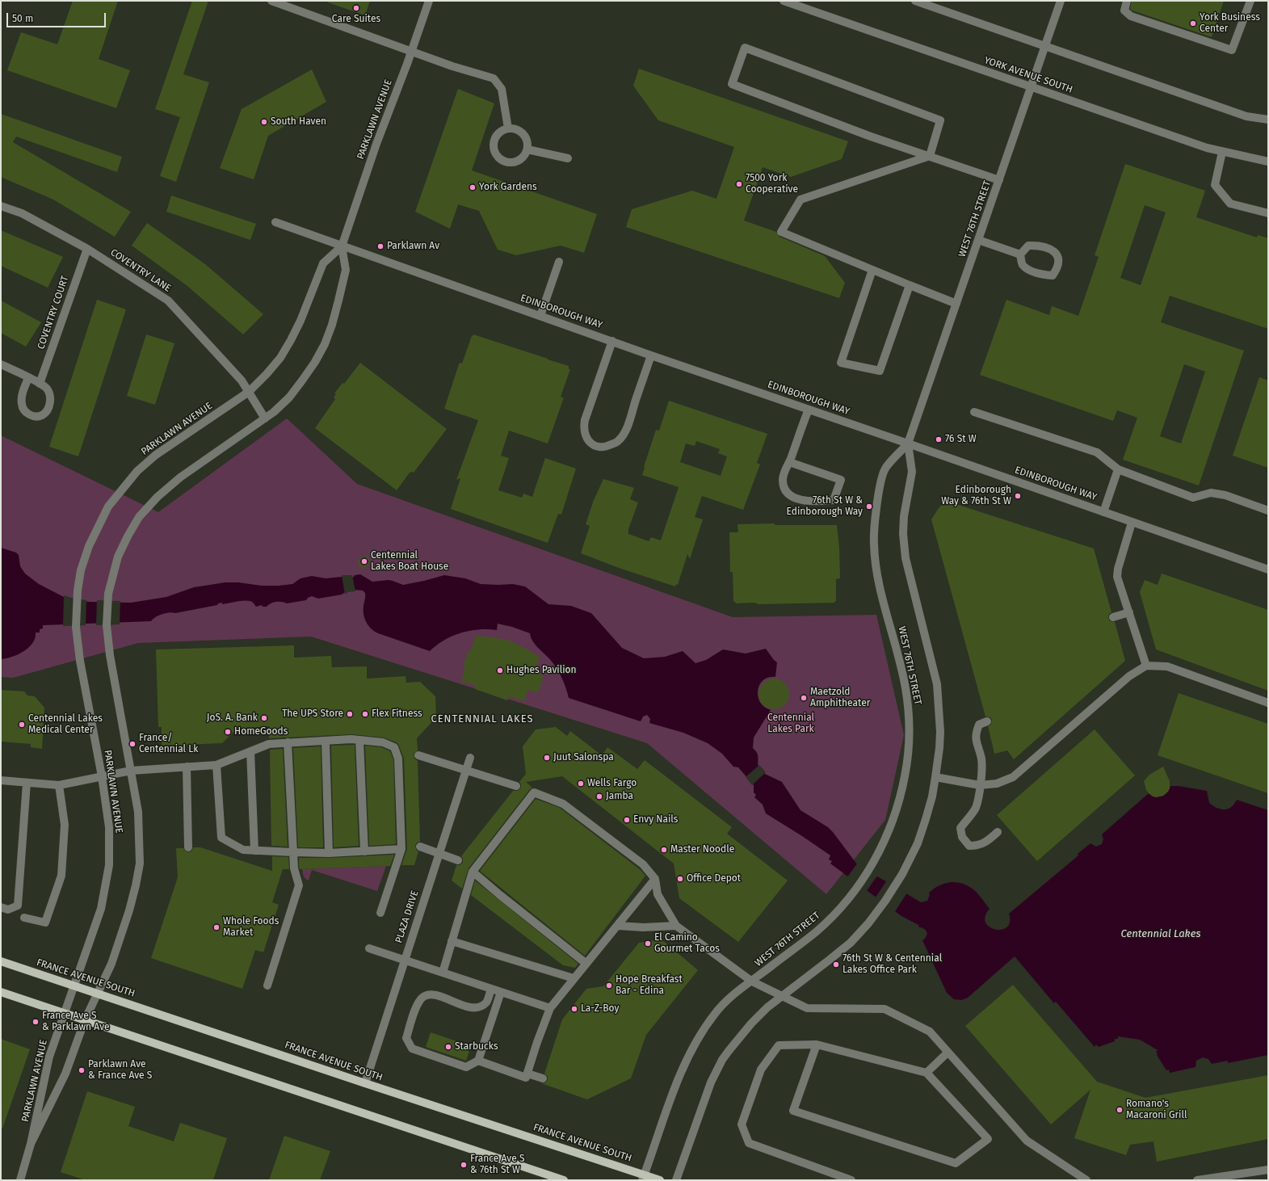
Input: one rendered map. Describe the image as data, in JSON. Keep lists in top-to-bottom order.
{
  "streets": {
    "main road": ["FRANCE AVENUE SOUTH"],
    "street": [
      "YORK AVENUE SOUTH",
      "PARKLAWN AVENUE",
      "WEST 76TH STREET",
      "COVENTRY LANE",
      "EDINBOROUGH WAY",
      "COVENTRY COURT",
      "PLAZA DRIVE"
    ]
  },
  "crossings": [
    ["YORK AVENUE SOUTH", "WEST 76TH STREET"],
    ["PARKLAWN AVENUE", "COVENTRY LANE"],
    ["PARKLAWN AVENUE", "EDINBOROUGH WAY"],
    ["PARKLAWN AVENUE", "FRANCE AVENUE SOUTH"],
    ["WEST 76TH STREET", "EDINBOROUGH WAY"],
    ["WEST 76TH STREET", "FRANCE AVENUE SOUTH"],
    ["COVENTRY LANE", "COVENTRY COURT"],
    ["PLAZA DRIVE", "FRANCE AVENUE SOUTH"]
  ],
  "districts": ["CENTENNIAL LAKES"],
  "water": ["Centennial Lakes"],
  "parks": ["Centennial Lakes Park"],
  "places": [
    "Care Suites",
    "York Business Center",
    "South Haven",
    "7500 York Cooperative",
    "York Gardens",
    "Parklawn Av",
    "76 St W",
    "Edinborough Way & 76th St W",
    "76th St W & Edinborough Way",
    "Centennial Lakes Boat House",
    "Hughes Pavilion",
    "Maetzold Amphitheater",
    "The UPS Store",
    "Flex Fitness",
    "JoS. A. Bank",
    "Centennial Lakes Medical Center",
    "HomeGoods",
    "France/ Centennial Lk",
    "Juut Salonspa",
    "Wells Fargo",
    "Jamba",
    "Envy Nails",
    "Master Noodle",
    "Office Depot",
    "Whole Foods Market",
    "El Camino Gourmet Tacos",
    "76th St W & Centennial Lakes Office Park",
    "Hope Breakfast Bar - Edina",
    "La-Z-Boy",
    "France Ave S & Parklawn Ave",
    "Starbucks",
    "Parklawn Ave & France Ave S",
    "Romano's Macaroni Grill",
    "France Ave S & 76th St W"
  ],
  "scale_bar": "50 m"
}
